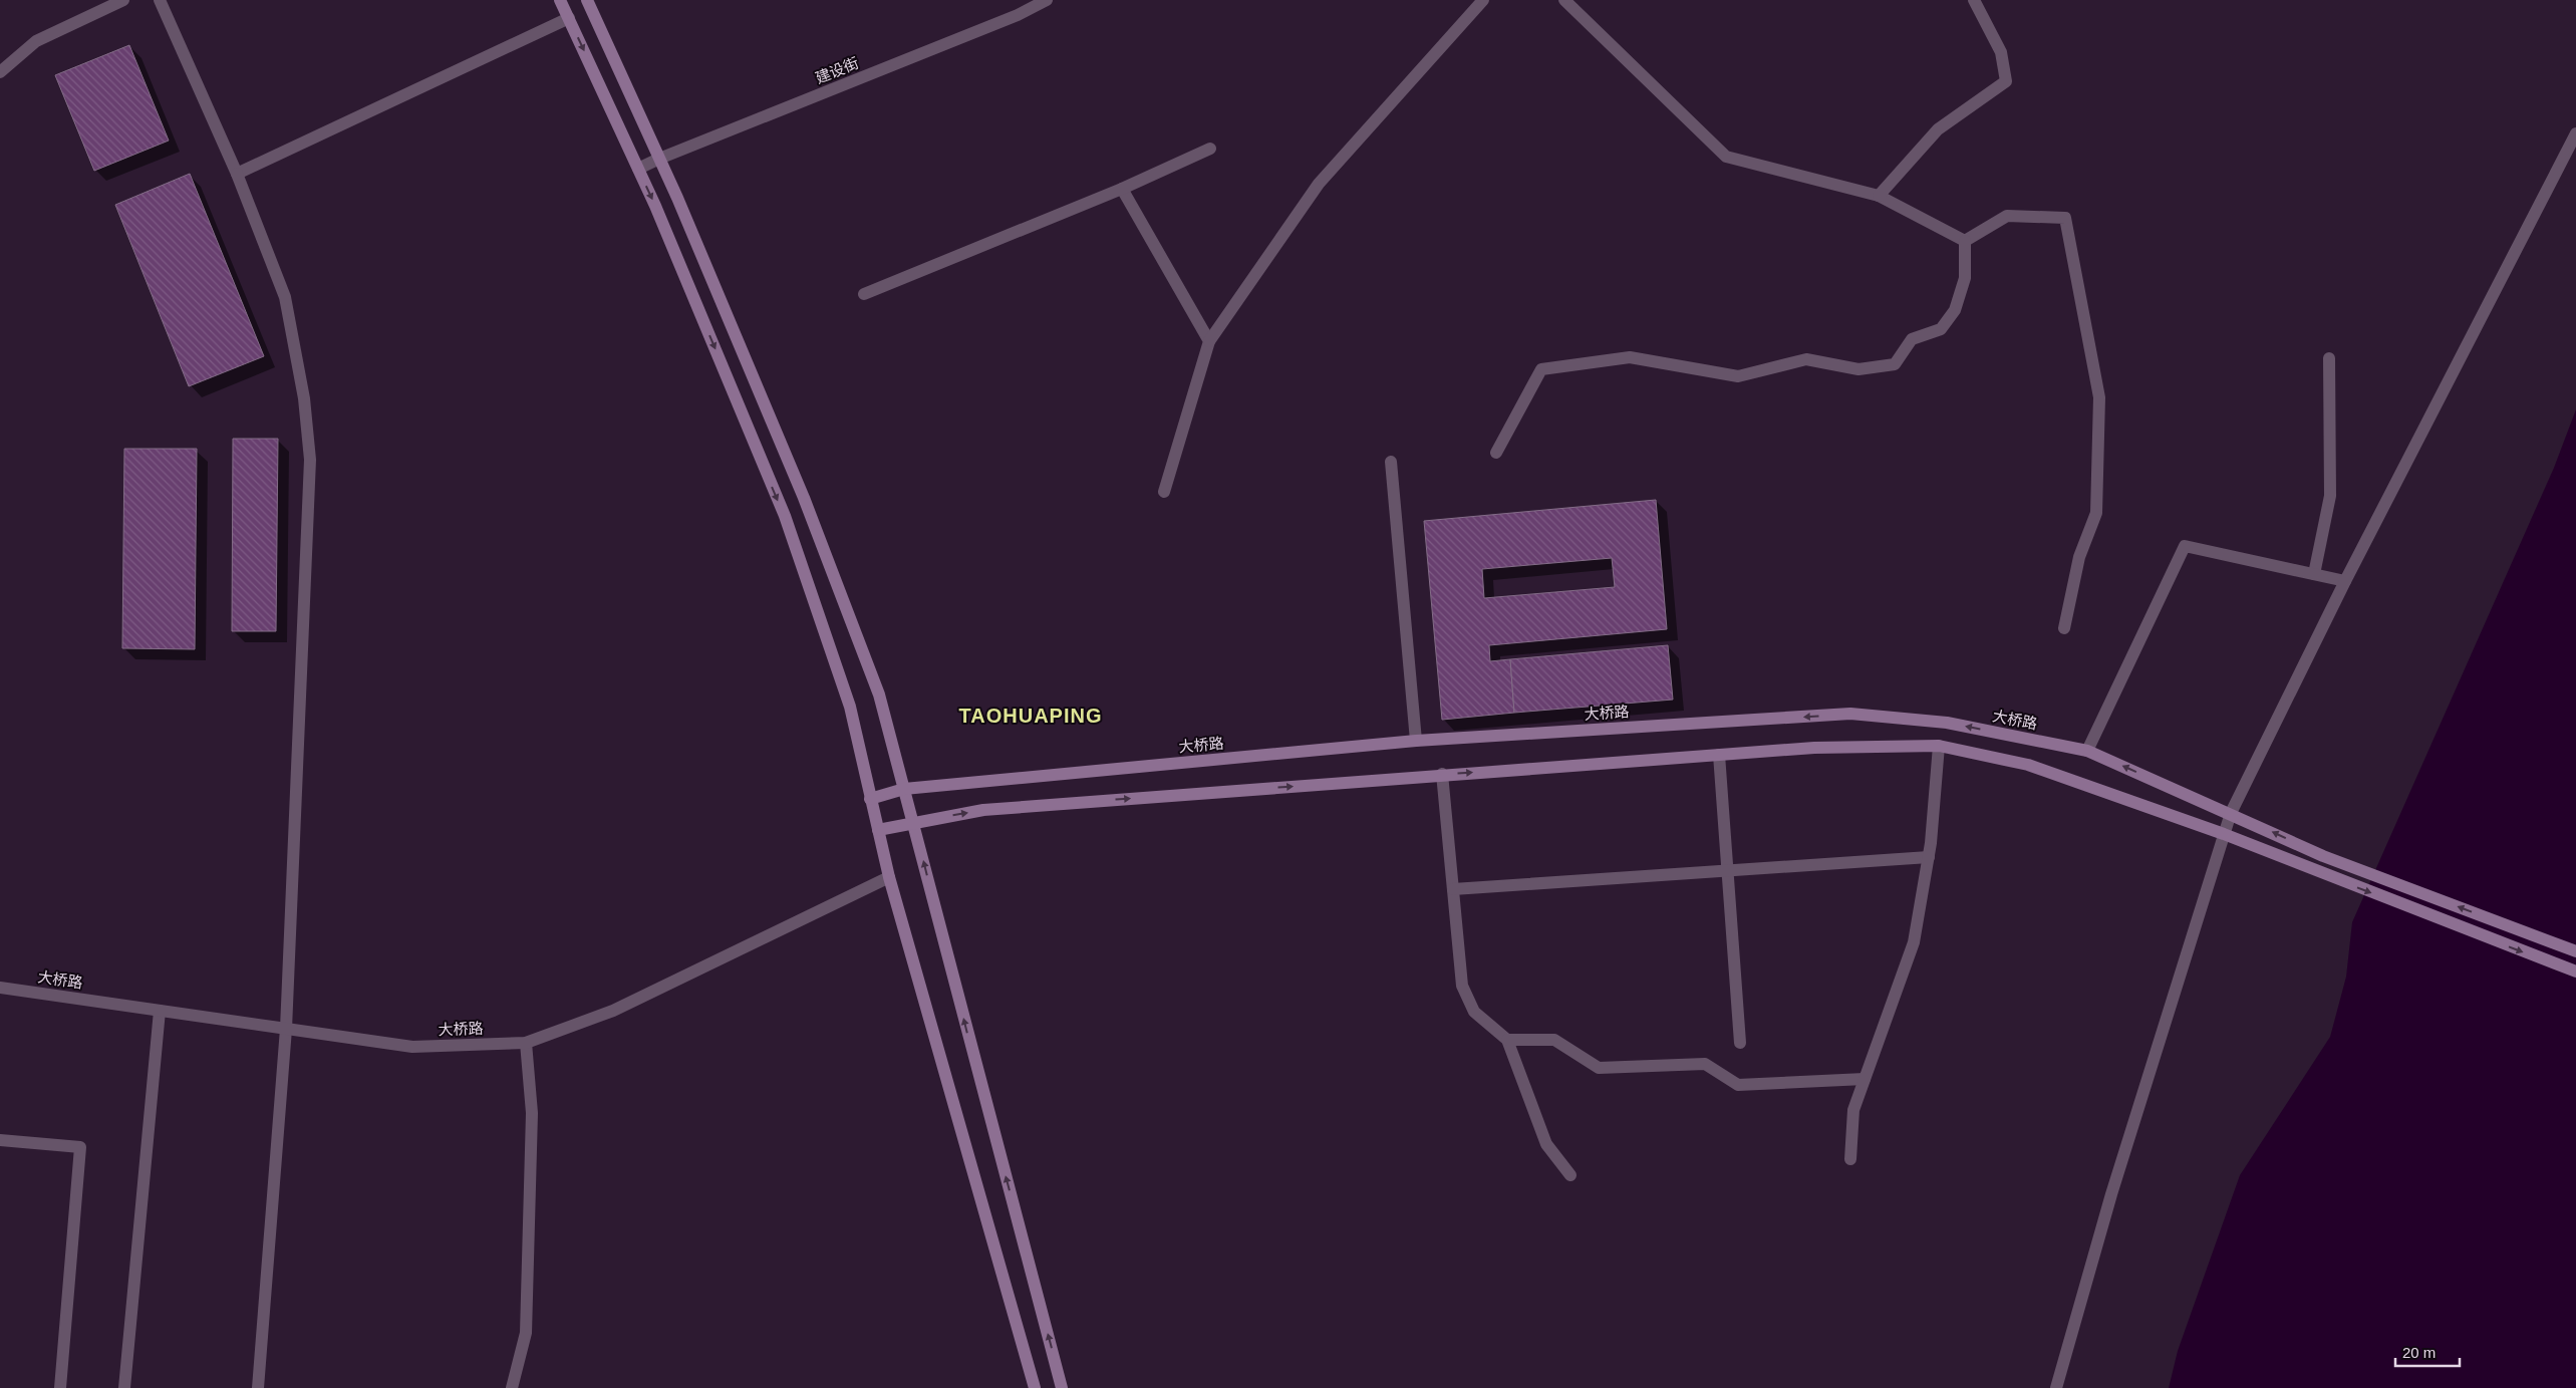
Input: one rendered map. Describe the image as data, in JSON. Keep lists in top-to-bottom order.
{
  "streets": {
    "main road": ["大桥路"],
    "street": ["建设街"]
  },
  "districts": ["TAOHUAPING"],
  "scale_bar": "20 m"
}
